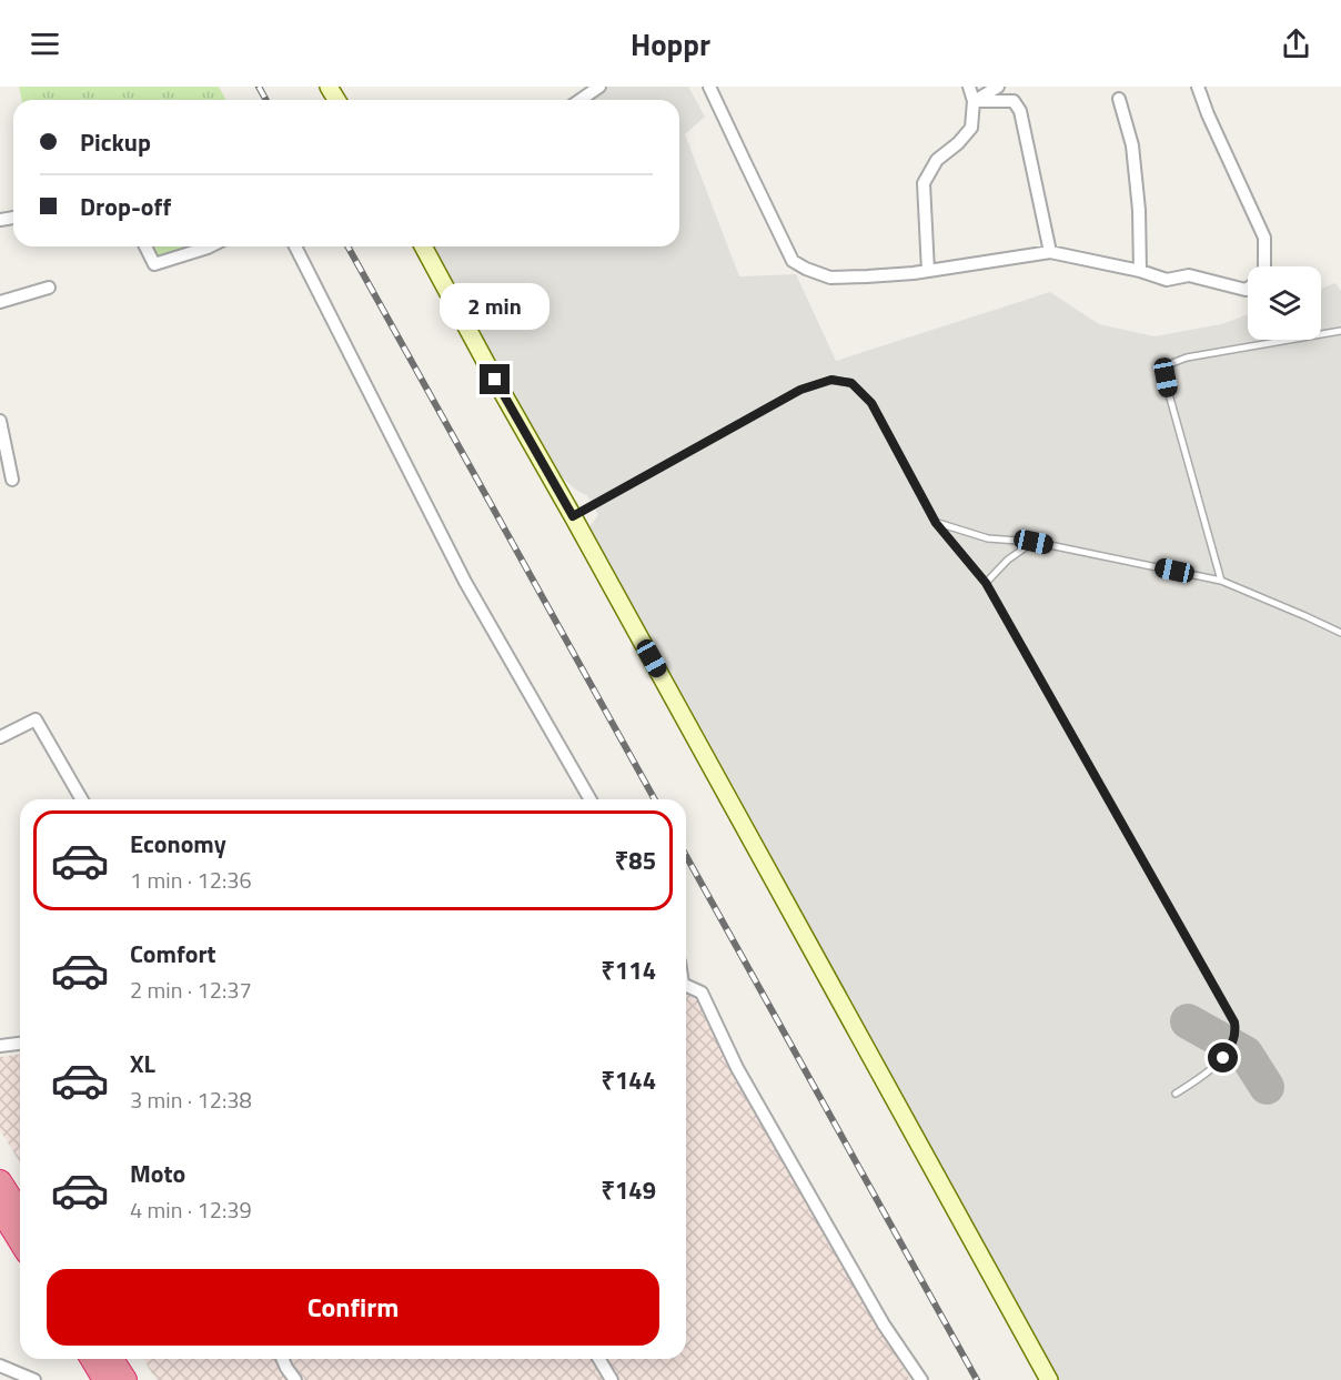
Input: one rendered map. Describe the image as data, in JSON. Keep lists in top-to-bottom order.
{
  "page": {
    "header": "Hoppr",
    "banner": ["Pickup", "Drop-off"],
    "bubble": "2 min",
    "list": [
      {
        "name": "Economy",
        "note": "1 min · 12:36",
        "value": "₹85"
      },
      {
        "name": "Comfort",
        "note": "2 min · 12:37",
        "value": "₹114"
      },
      {
        "name": "XL",
        "note": "3 min · 12:38",
        "value": "₹144"
      },
      {
        "name": "Moto",
        "note": "4 min · 12:39",
        "value": "₹149"
      }
    ],
    "buttons": "Confirm"
  }
}
